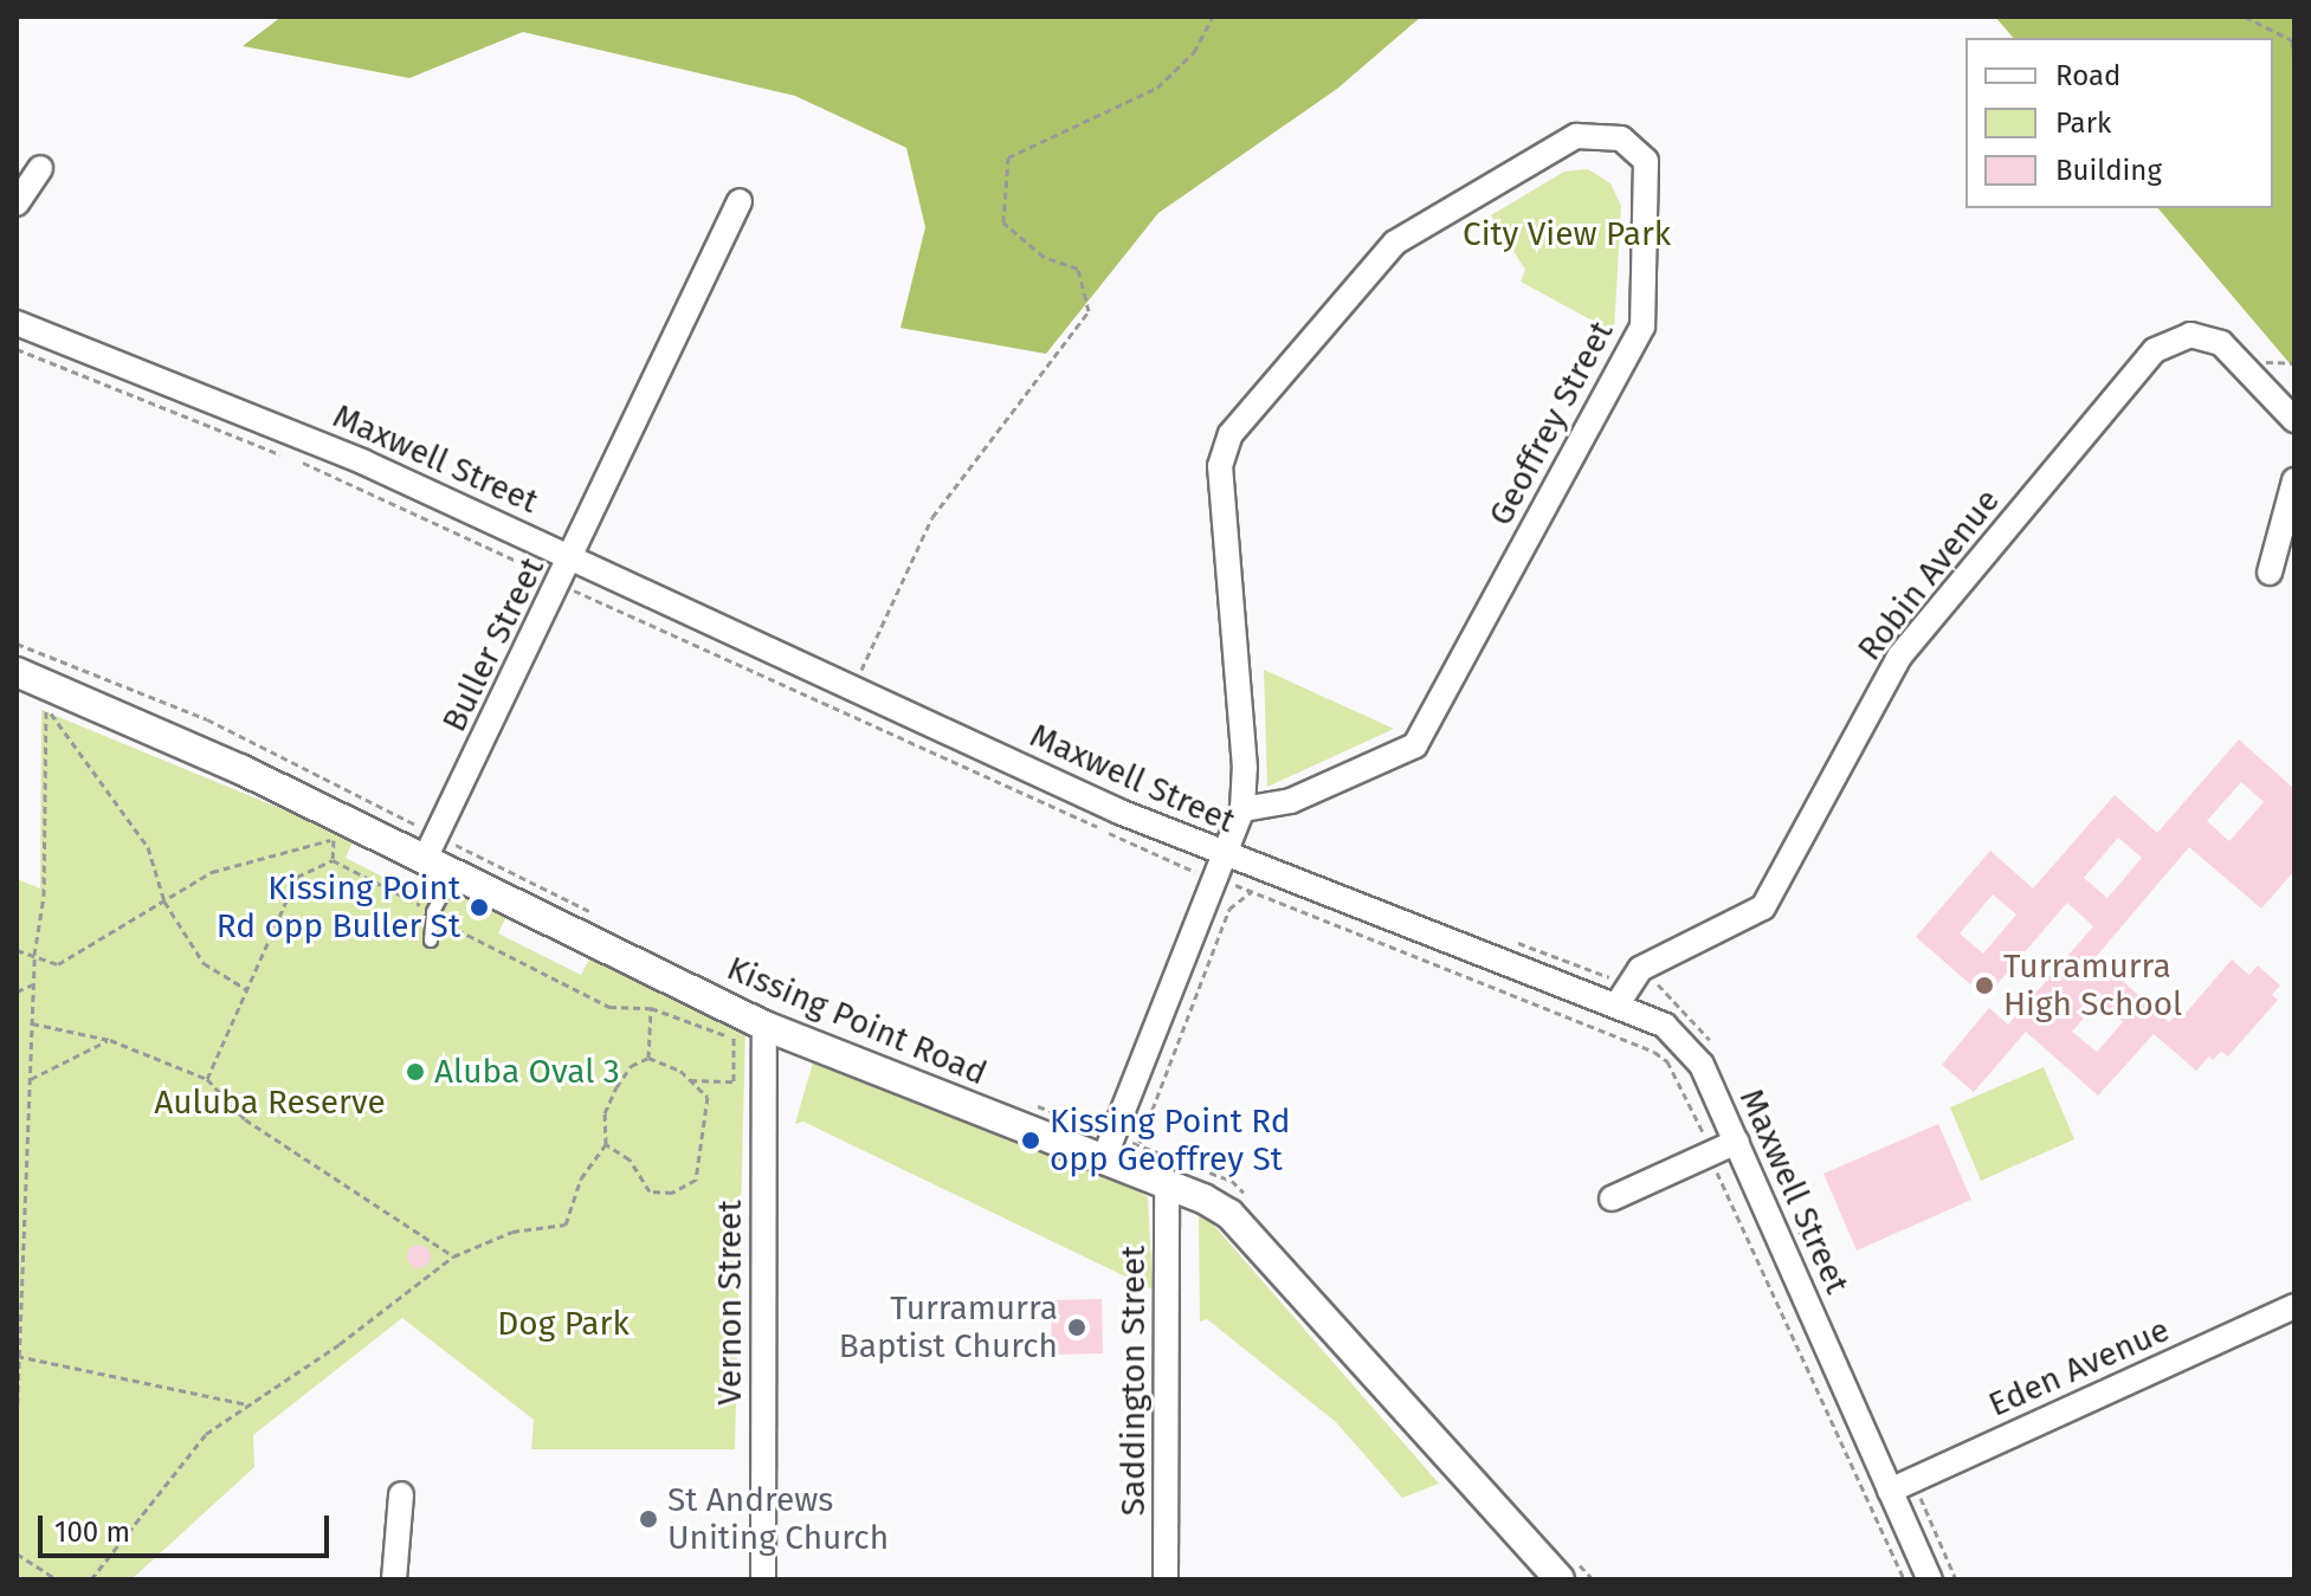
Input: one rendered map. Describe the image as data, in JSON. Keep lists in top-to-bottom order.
{
  "streets": {
    "street": [
      "Geoffrey Street",
      "Maxwell Street",
      "Robin Avenue",
      "Buller Street",
      "Kissing Point Road",
      "Vernon Street",
      "Eden Avenue",
      "Saddington Street"
    ]
  },
  "crossings": [
    ["Geoffrey Street", "Maxwell Street"],
    ["Geoffrey Street", "Kissing Point Road"],
    ["Maxwell Street", "Robin Avenue"],
    ["Maxwell Street", "Buller Street"],
    ["Maxwell Street", "Eden Avenue"],
    ["Buller Street", "Kissing Point Road"],
    ["Kissing Point Road", "Vernon Street"],
    ["Kissing Point Road", "Saddington Street"]
  ],
  "parks": ["City View Park", "Auluba Reserve", "Dog Park"],
  "places": [
    "Kissing Point Rd opp Buller St",
    "Turramurra High School",
    "Aluba Oval 3",
    "Kissing Point Rd opp Geoffrey St",
    "Turramurra Baptist Church",
    "St Andrews Uniting Church"
  ],
  "legend": ["Road", "Park", "Building"],
  "scale_bar": "100 m"
}
